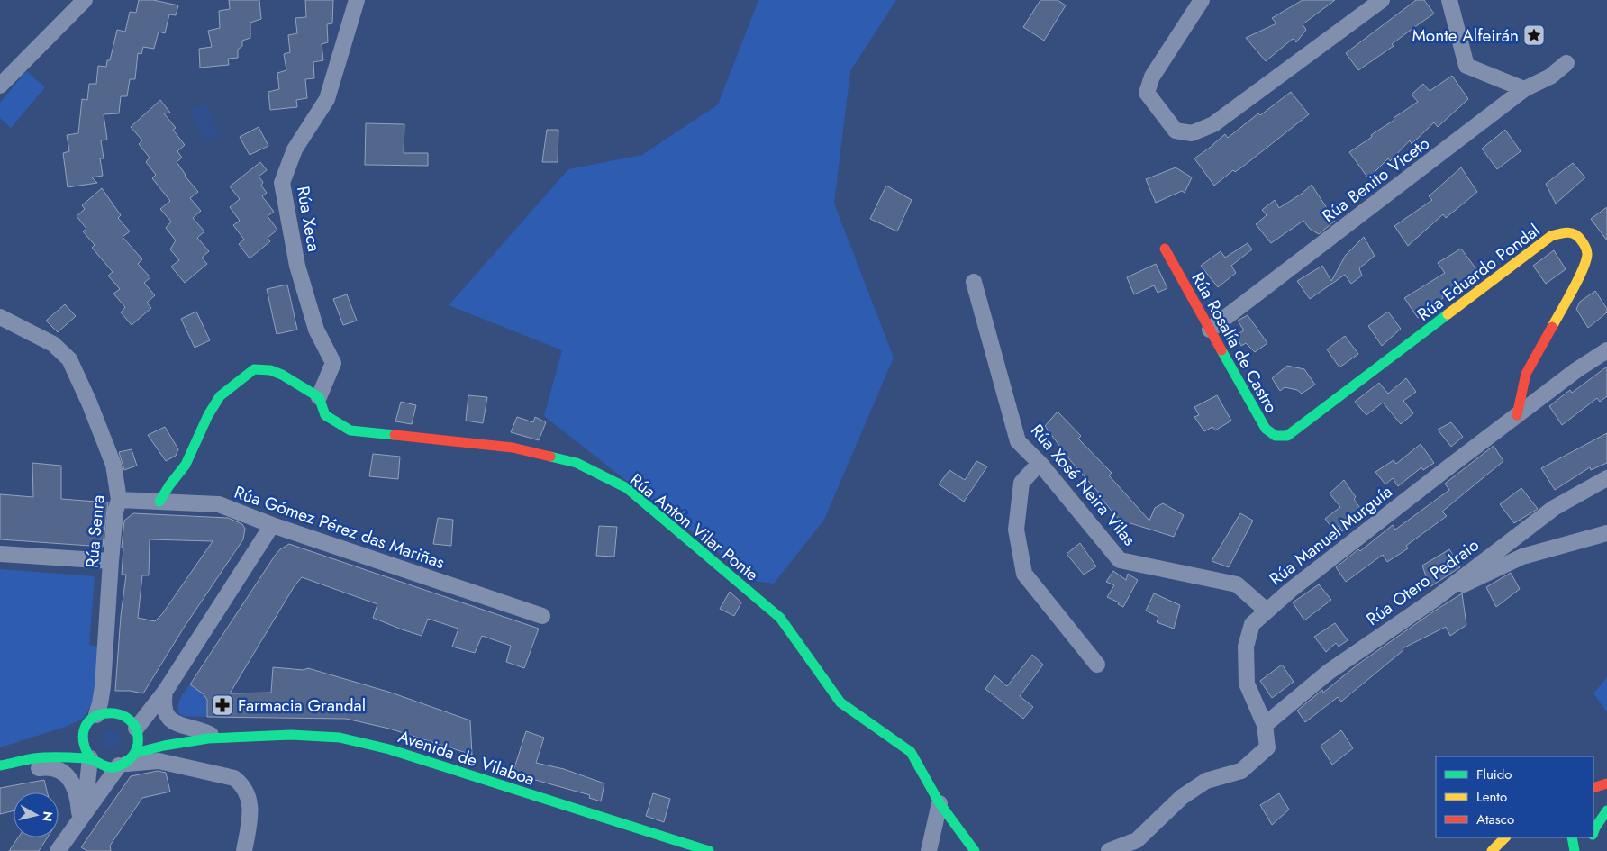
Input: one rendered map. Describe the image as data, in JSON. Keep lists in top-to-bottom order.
{
  "streets": {
    "main road": [
      "Rúa Eduardo Pondal",
      "Rúa Rosalía de Castro",
      "Rúa Antón Vilar Ponte",
      "Avenida de Vilaboa"
    ],
    "street": [
      "Rúa Benito Viceto",
      "Rúa Xeca",
      "Rúa Xosé Neira Vilas",
      "Rúa Gómez Pérez das Mariñas",
      "Rúa Senra",
      "Rúa Manuel Murguía",
      "Rúa Otero Pedraio"
    ]
  },
  "crossings": [
    ["Rúa Benito Viceto", "Rúa Rosalía de Castro"],
    ["Rúa Xeca", "Rúa Antón Vilar Ponte"],
    ["Rúa Eduardo Pondal", "Rúa Rosalía de Castro"],
    ["Rúa Eduardo Pondal", "Rúa Manuel Murguía"],
    ["Rúa Xosé Neira Vilas", "Rúa Manuel Murguía"],
    ["Rúa Gómez Pérez das Mariñas", "Rúa Senra"],
    ["Rúa Senra", "Avenida de Vilaboa"],
    ["Rúa Manuel Murguía", "Rúa Otero Pedraio"]
  ],
  "places": {
    "place": ["Monte Alfeirán"],
    "pharmacy": ["Farmacia Grandal"]
  },
  "legend": ["Fluido", "Lento", "Atasco"],
  "north": "right"
}
